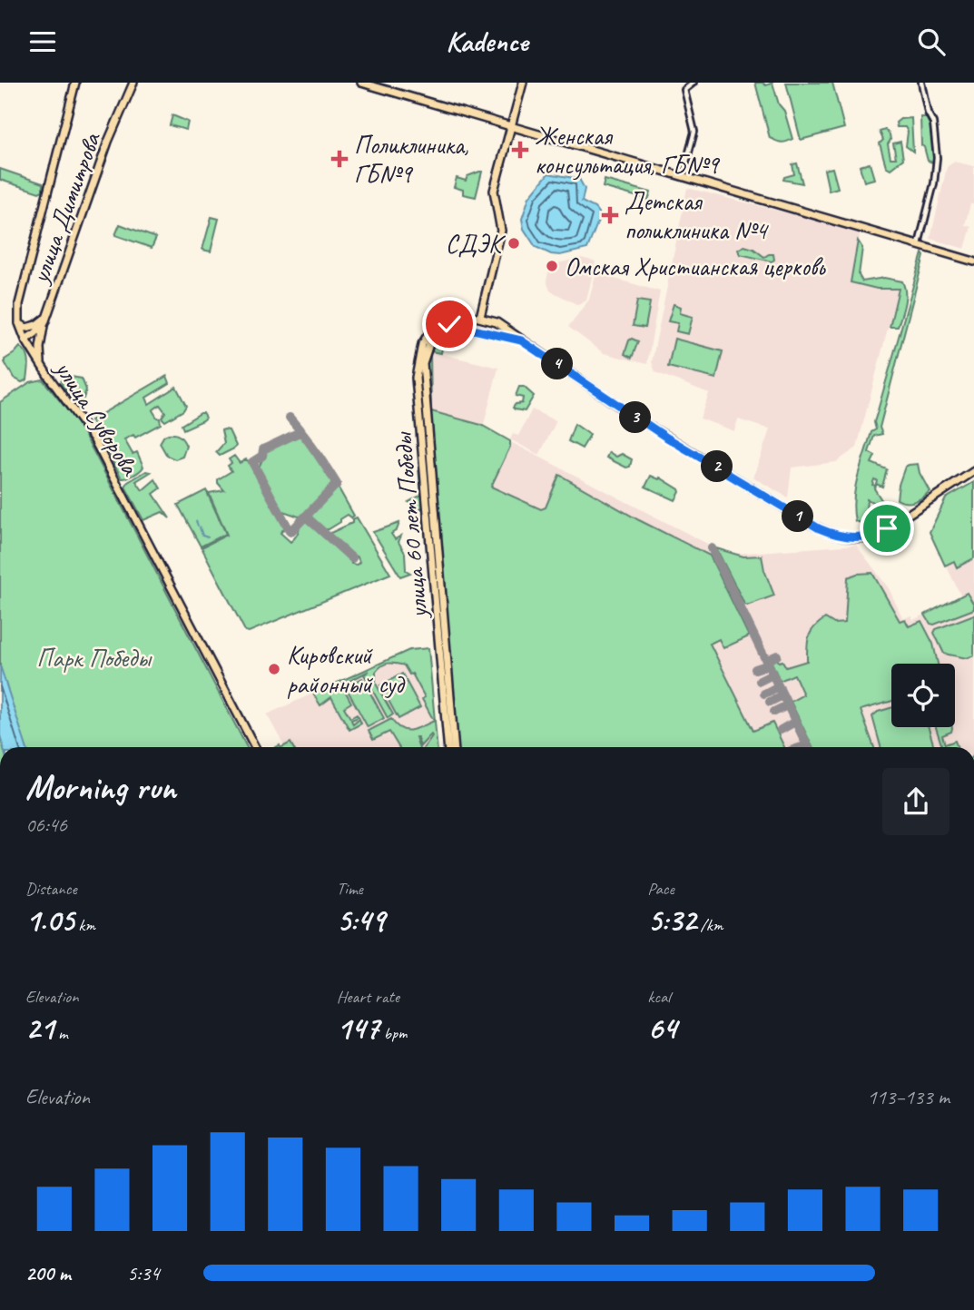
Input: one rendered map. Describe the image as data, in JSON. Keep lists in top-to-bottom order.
{
  "streets": {
    "main road": ["улица Димитрова", "улица Суворова", "улица 60 лет Победы"]
  },
  "crossings": [
    ["улица Димитрова", "улица Суворова"]
  ],
  "parks": ["Парк Победы"],
  "places": {
    "health": ["Женская консультация, ГБ№9", "Поликлиника, ГБ№9", "Детская поликлиника №4"],
    "other": ["СДЭК", "Омская Христианская церковь", "Кировский районный суд"]
  },
  "page": {
    "header": "Kadence",
    "pins": [
      "4",
      "3",
      "2",
      "1"
    ],
    "heading": ["Morning run", "06:46"],
    "stats": [
      ["Distance", "1.05 km"],
      ["Time", "5:49"],
      ["Pace", "5:32 /km"],
      ["Elevation", "21 m"],
      ["Heart rate", "147 bpm"],
      ["kcal", "64"]
    ],
    "chart": ["Elevation", "113–133 m"],
    "list": [
      {
        "name": "200 m",
        "note": "5:34"
      }
    ]
  }
}
